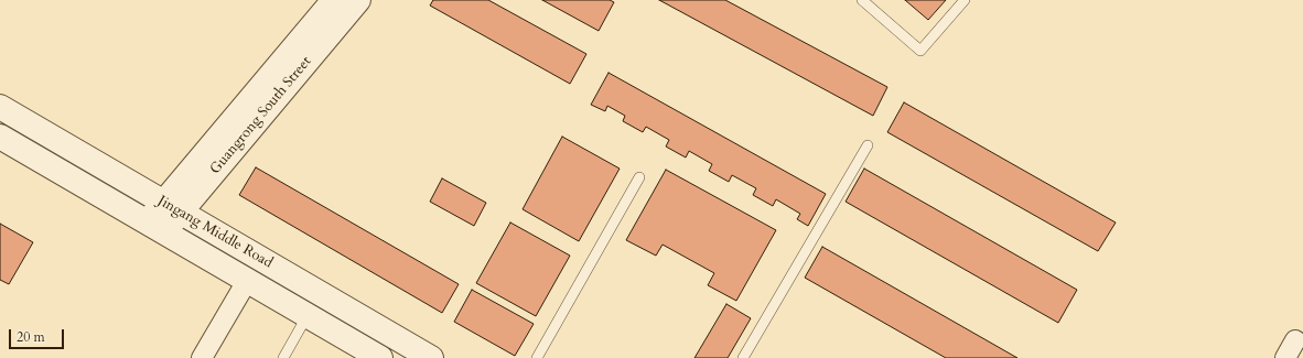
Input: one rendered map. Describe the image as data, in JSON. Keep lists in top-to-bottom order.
{
  "streets": {
    "street": ["Guangrong South Street", "Jingang Middle Road"]
  },
  "crossings": [
    ["Guangrong South Street", "Jingang Middle Road"]
  ],
  "scale_bar": "20 m"
}
